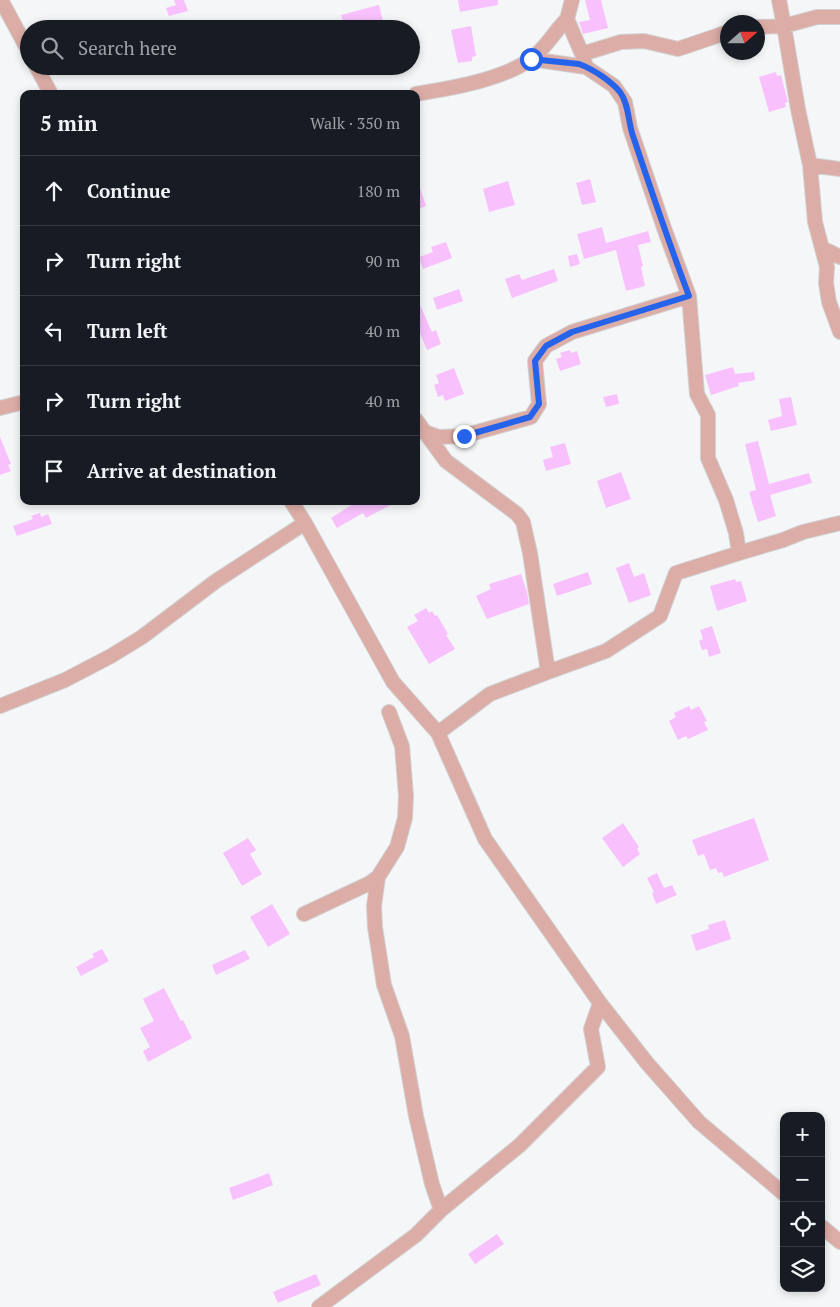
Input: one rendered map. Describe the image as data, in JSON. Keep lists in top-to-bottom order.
{
  "north": "right",
  "page": {
    "search": "Search here",
    "heading": ["5 min", "Walk · 350 m"],
    "list": [
      ["Continue", "180 m"],
      ["Turn right", "90 m"],
      ["Turn left", "40 m"],
      ["Turn right", "40 m"],
      "Arrive at destination"
    ],
    "map_buttons": ["+", "−"]
  }
}
